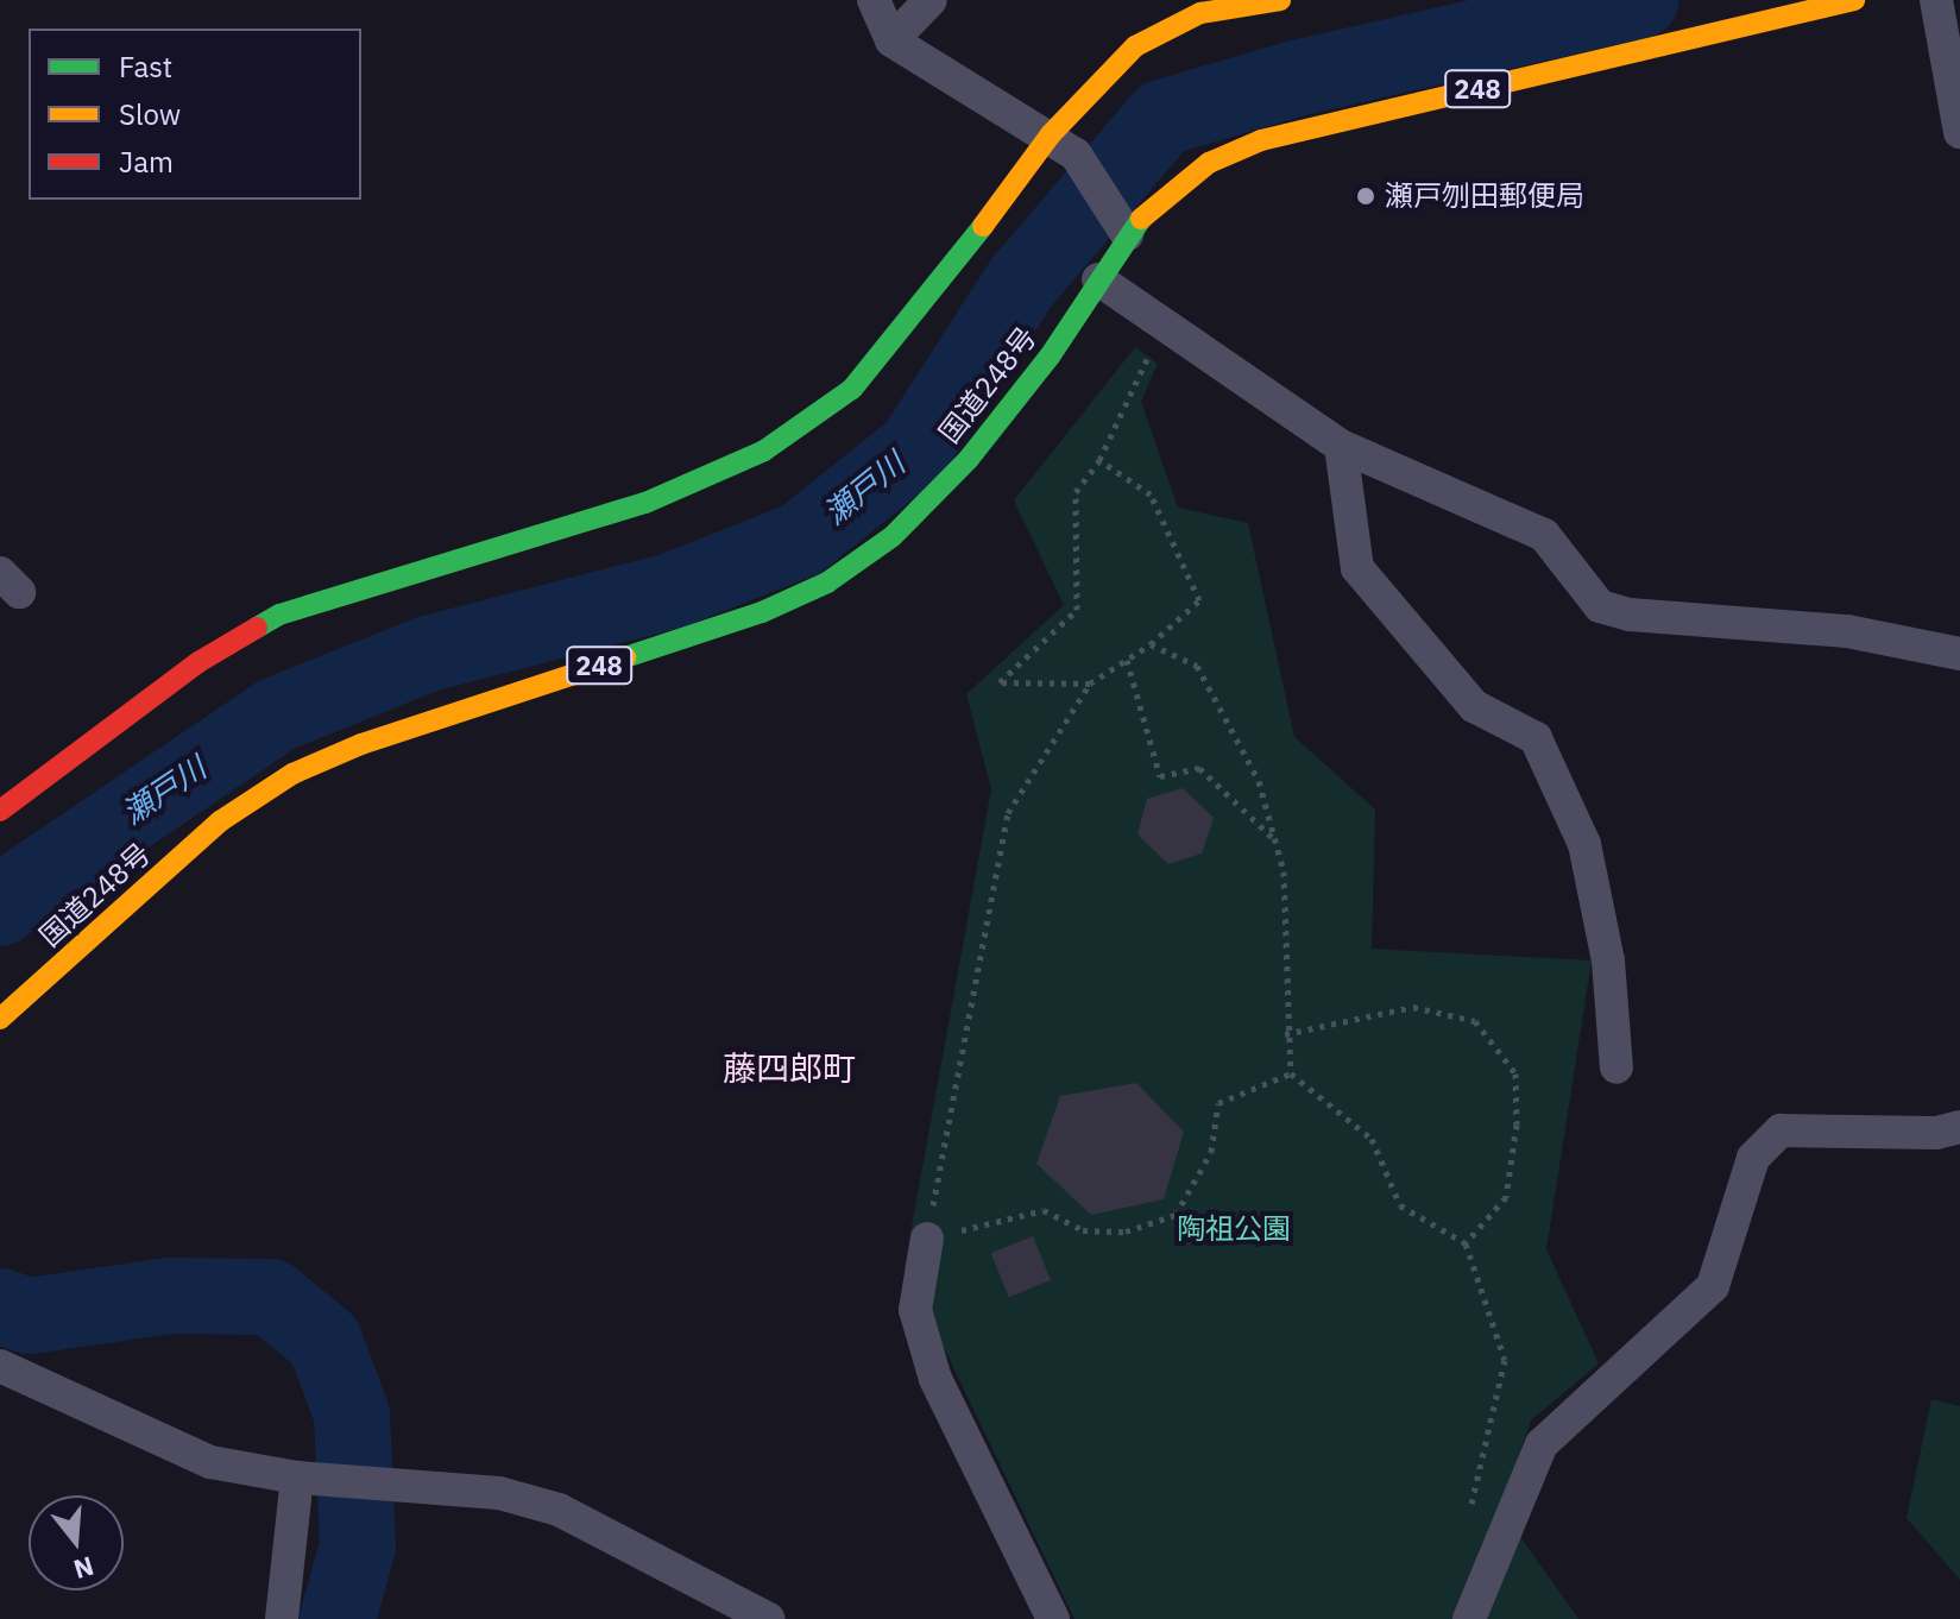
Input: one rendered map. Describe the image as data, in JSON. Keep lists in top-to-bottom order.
{
  "streets": {
    "highway": ["248", "国道248号"]
  },
  "districts": ["藤四郎町"],
  "water": ["瀬戸川"],
  "parks": ["陶祖公園"],
  "places": ["瀬戸刎田郵便局"],
  "legend": ["Fast", "Slow", "Jam"],
  "north": "bottom"
}
